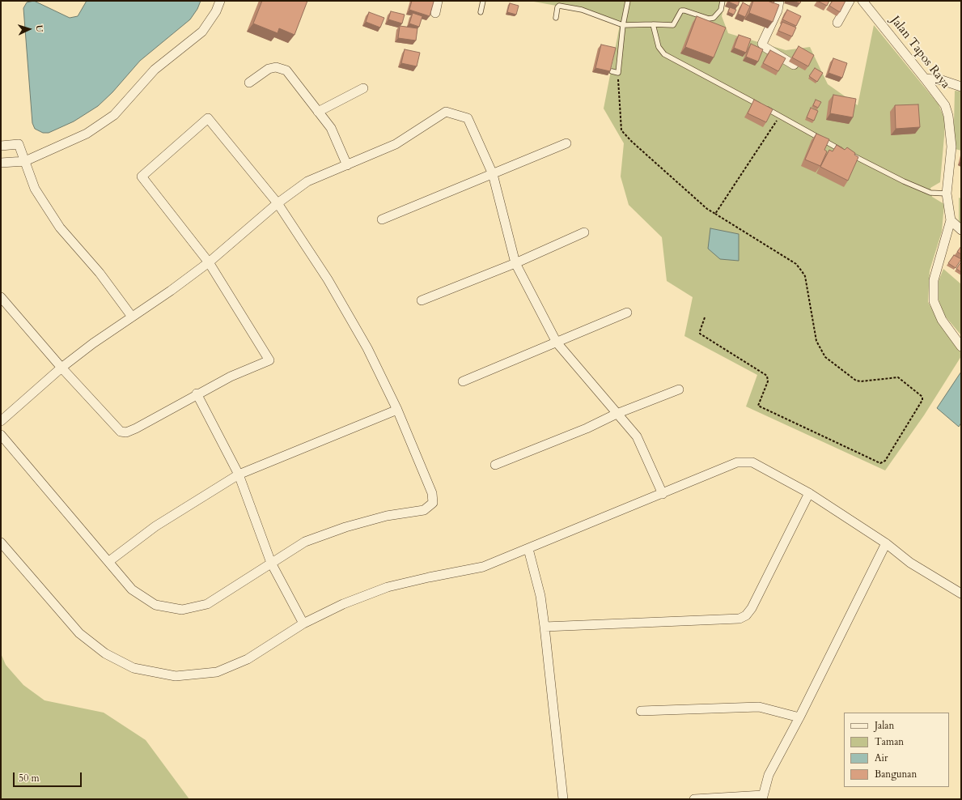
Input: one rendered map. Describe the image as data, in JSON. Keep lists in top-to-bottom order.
{
  "streets": {
    "street": ["Jalan Tapos Raya"]
  },
  "legend": [
    "Jalan",
    "Taman",
    "Air",
    "Bangunan"
  ],
  "scale_bar": "50 m",
  "north": "right"
}
